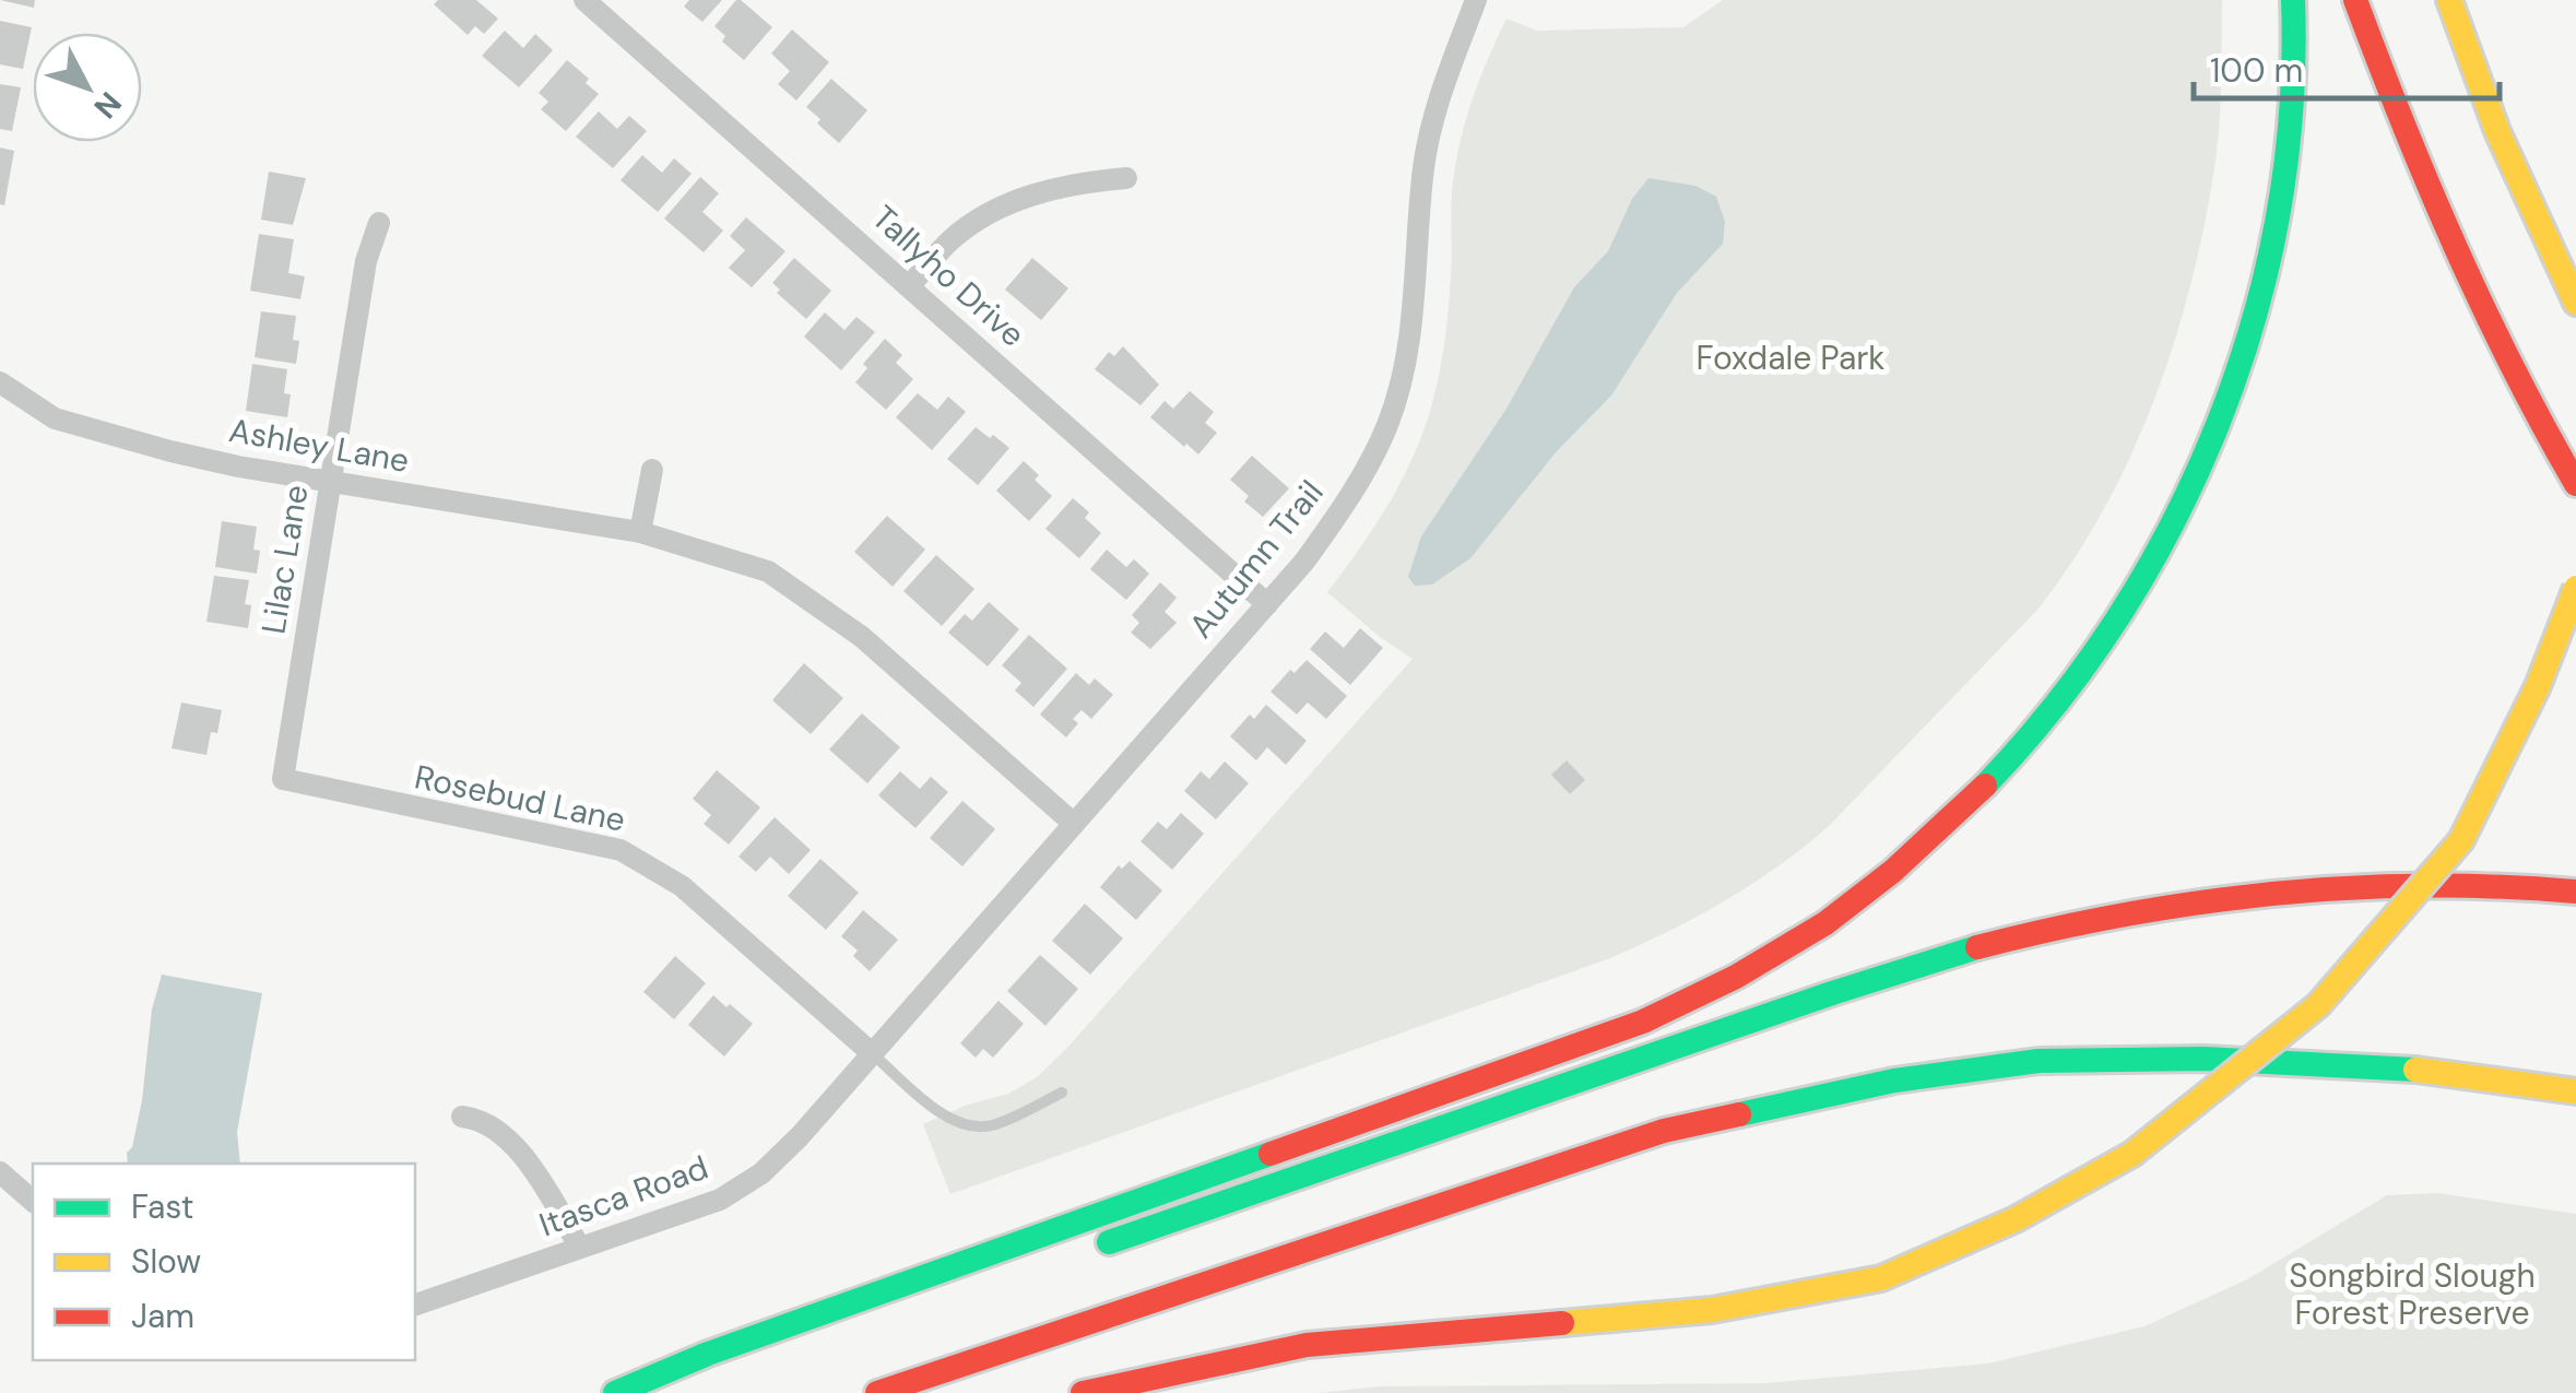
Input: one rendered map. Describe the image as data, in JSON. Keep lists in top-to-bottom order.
{
  "streets": {
    "street": [
      "Tallyho Drive",
      "Ashley Lane",
      "Lilac Lane",
      "Autumn Trail",
      "Rosebud Lane",
      "Itasca Road"
    ]
  },
  "crossings": [
    ["Tallyho Drive", "Autumn Trail"],
    ["Ashley Lane", "Lilac Lane"],
    ["Ashley Lane", "Autumn Trail"],
    ["Lilac Lane", "Rosebud Lane"],
    ["Autumn Trail", "Rosebud Lane"],
    ["Autumn Trail", "Itasca Road"],
    ["Rosebud Lane", "Itasca Road"]
  ],
  "parks": ["Foxdale Park", "Songbird Slough Forest Preserve"],
  "legend": ["Fast", "Slow", "Jam"],
  "scale_bar": "100 m",
  "north": "bottom right"
}
